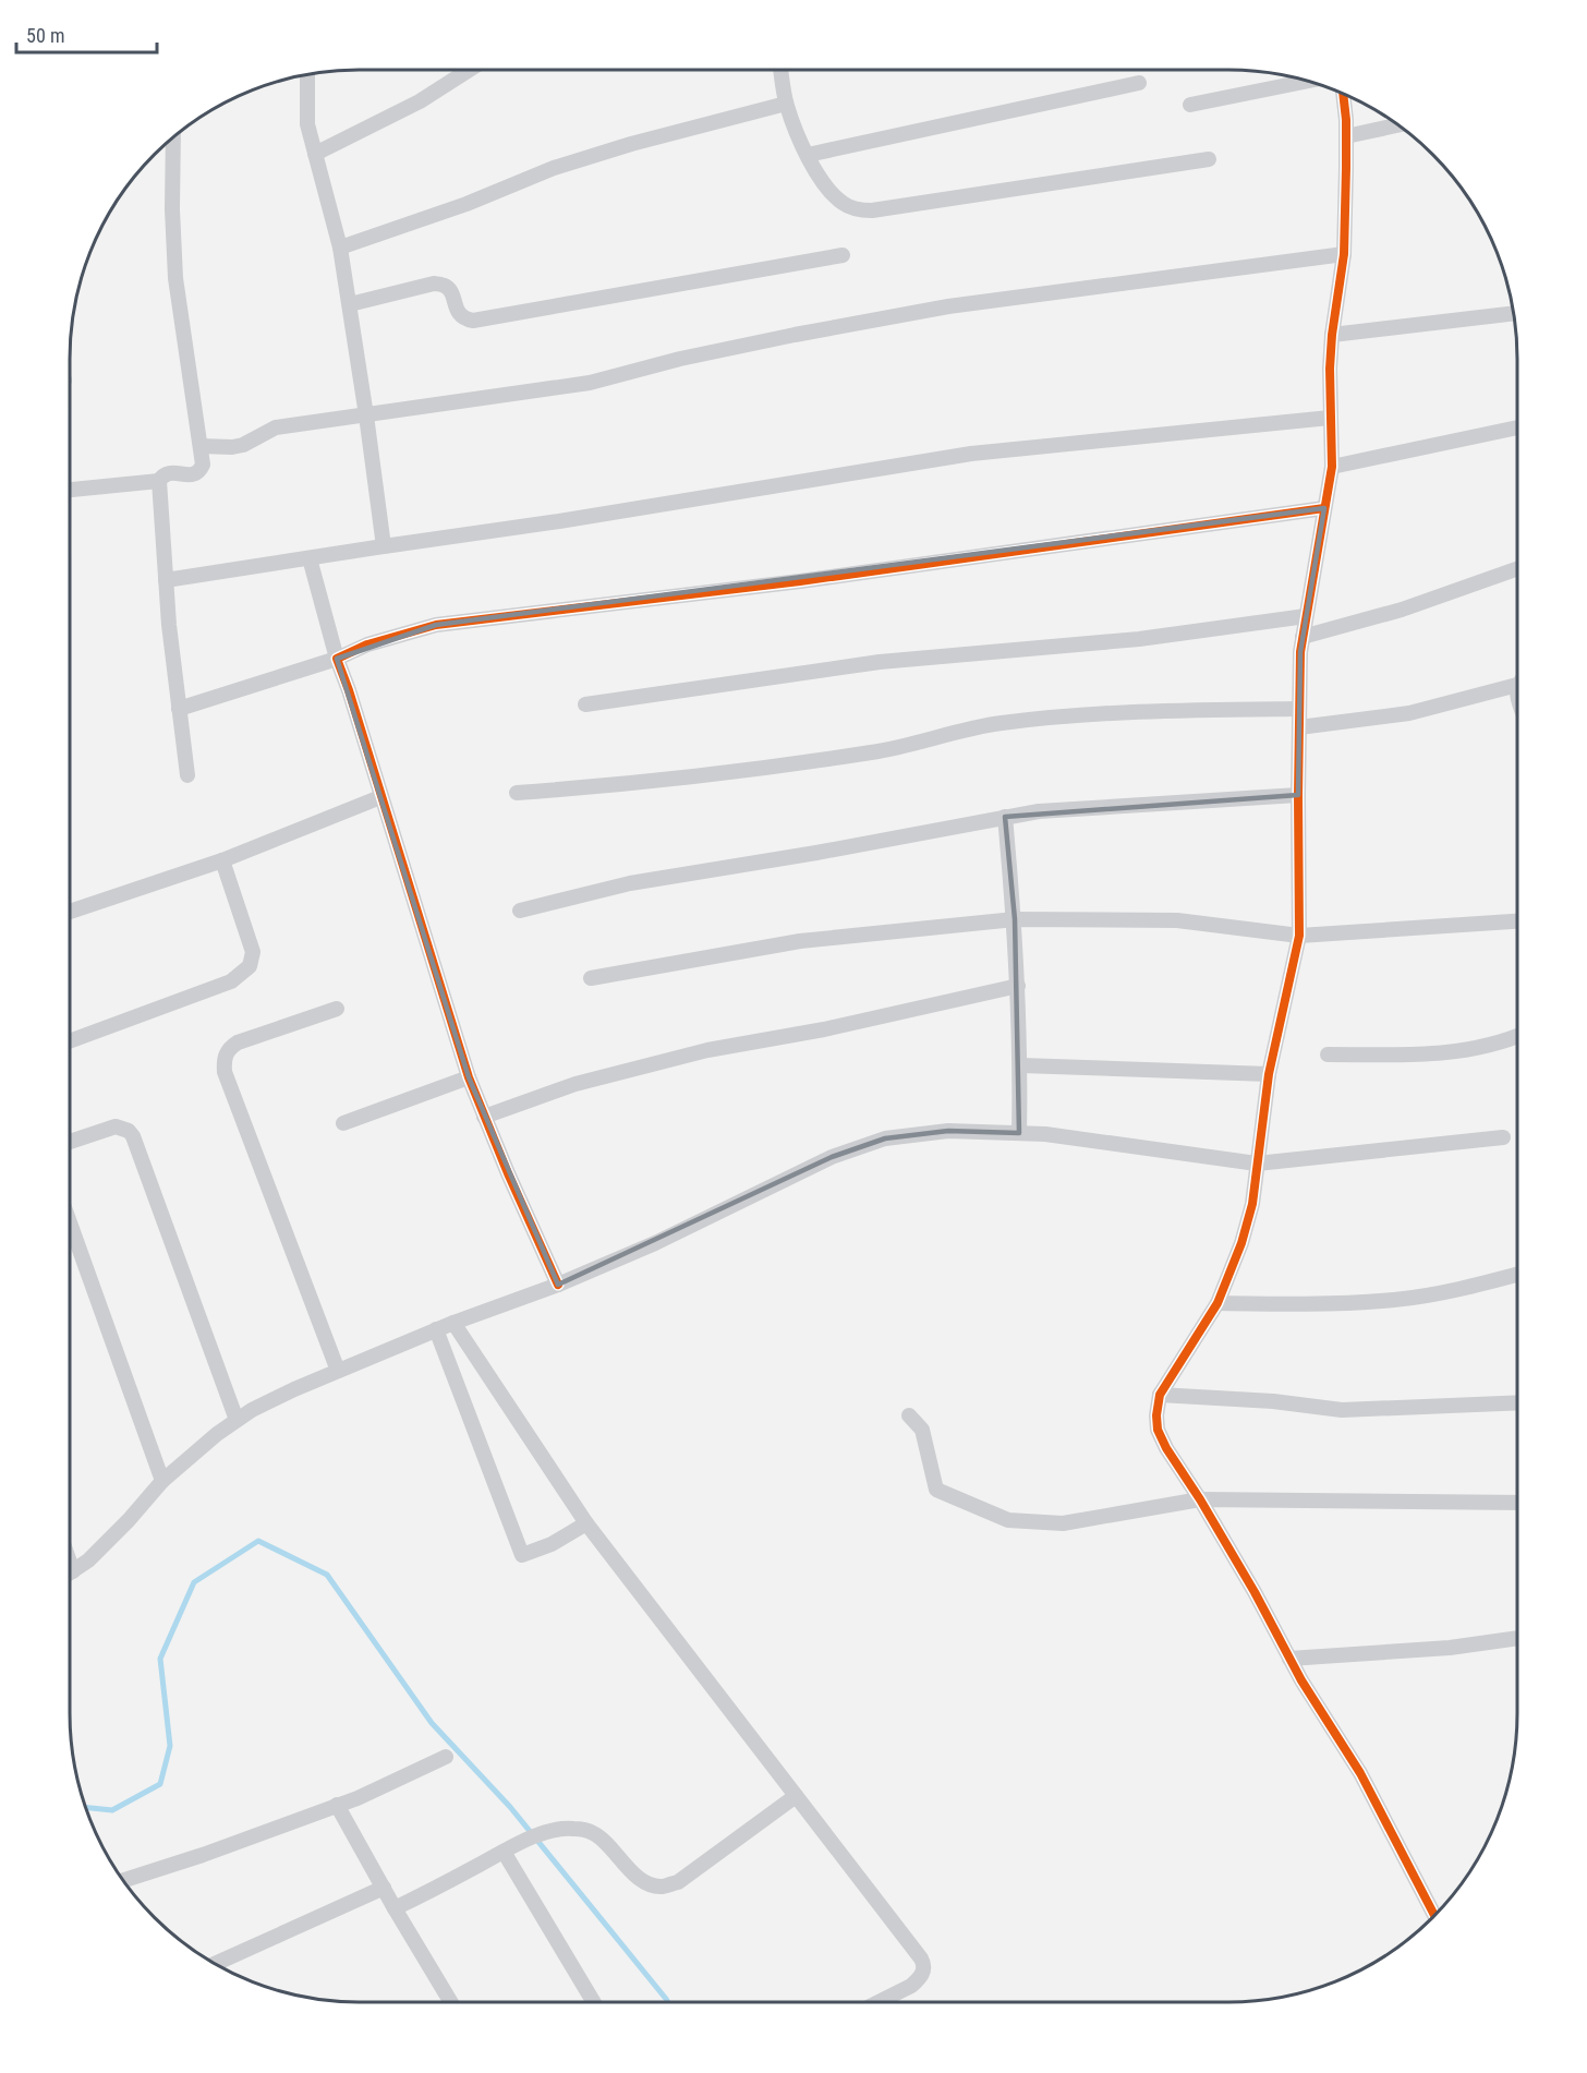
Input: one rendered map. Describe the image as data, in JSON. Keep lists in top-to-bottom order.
{
  "scale_bar": "50 m"
}
